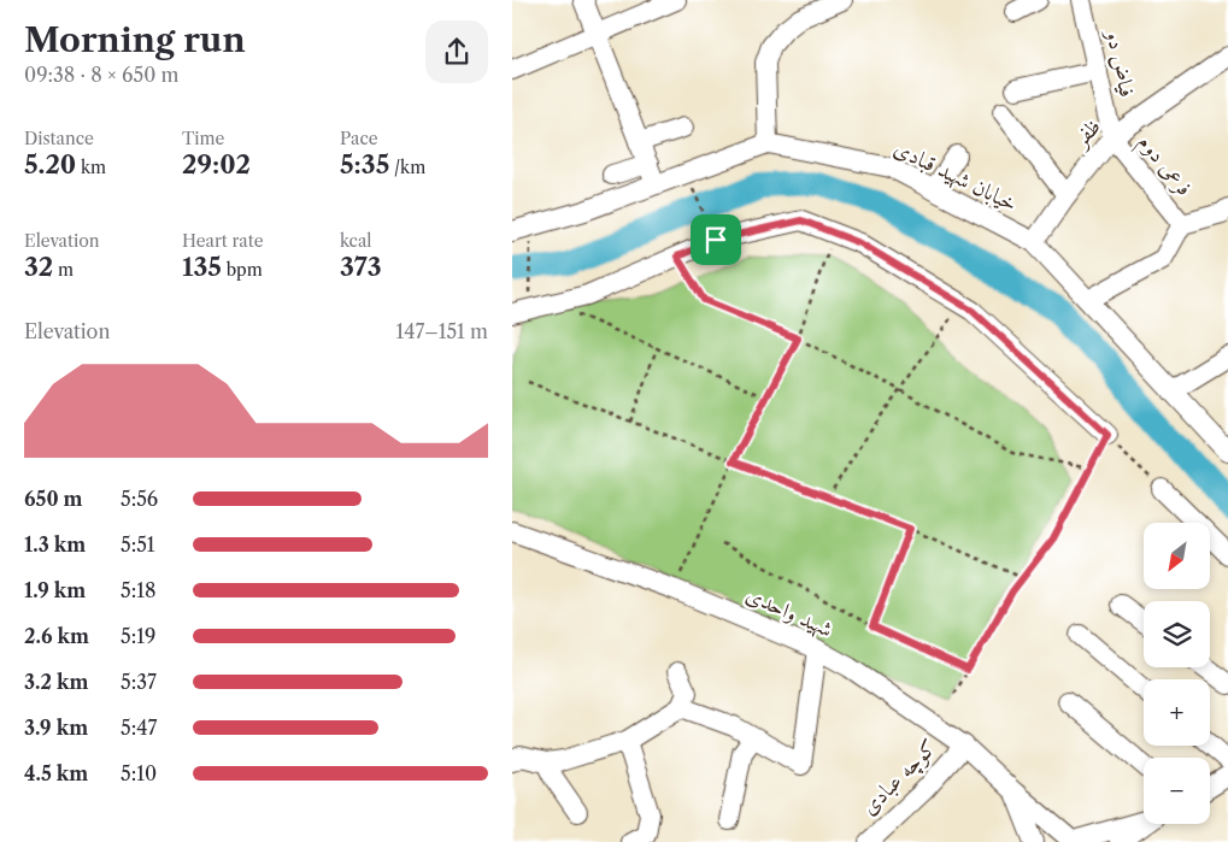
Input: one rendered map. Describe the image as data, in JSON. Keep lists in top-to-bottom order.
{
  "streets": {
    "street": [
      "فیاض دو",
      "ظفر",
      "فرعی دوم",
      "خیابان شهید قبادی",
      "شهید واحدی",
      "کوچه عبادی"
    ]
  },
  "crossings": [
    ["فیاض دو", "ظفر"],
    ["فیاض دو", "فرعی دوم"],
    ["ظفر", "فرعی دوم"],
    ["ظفر", "خیابان شهید قبادی"],
    ["شهید واحدی", "کوچه عبادی"]
  ],
  "north": "bottom left",
  "page": {
    "heading": ["Morning run", "09:38 · 8 × 650 m"],
    "stats": [
      ["Distance", "5.20 km"],
      ["Time", "29:02"],
      ["Pace", "5:35 /km"],
      ["Elevation", "32 m"],
      ["Heart rate", "135 bpm"],
      ["kcal", "373"]
    ],
    "chart": ["Elevation", "147–151 m"],
    "list": [
      {
        "name": "650 m",
        "note": "5:56"
      },
      {
        "name": "1.3 km",
        "note": "5:51"
      },
      {
        "name": "1.9 km",
        "note": "5:18"
      },
      {
        "name": "2.6 km",
        "note": "5:19"
      },
      {
        "name": "3.2 km",
        "note": "5:37"
      },
      {
        "name": "3.9 km",
        "note": "5:47"
      },
      {
        "name": "4.5 km",
        "note": "5:10"
      }
    ],
    "map_buttons": ["+", "−"]
  }
}
